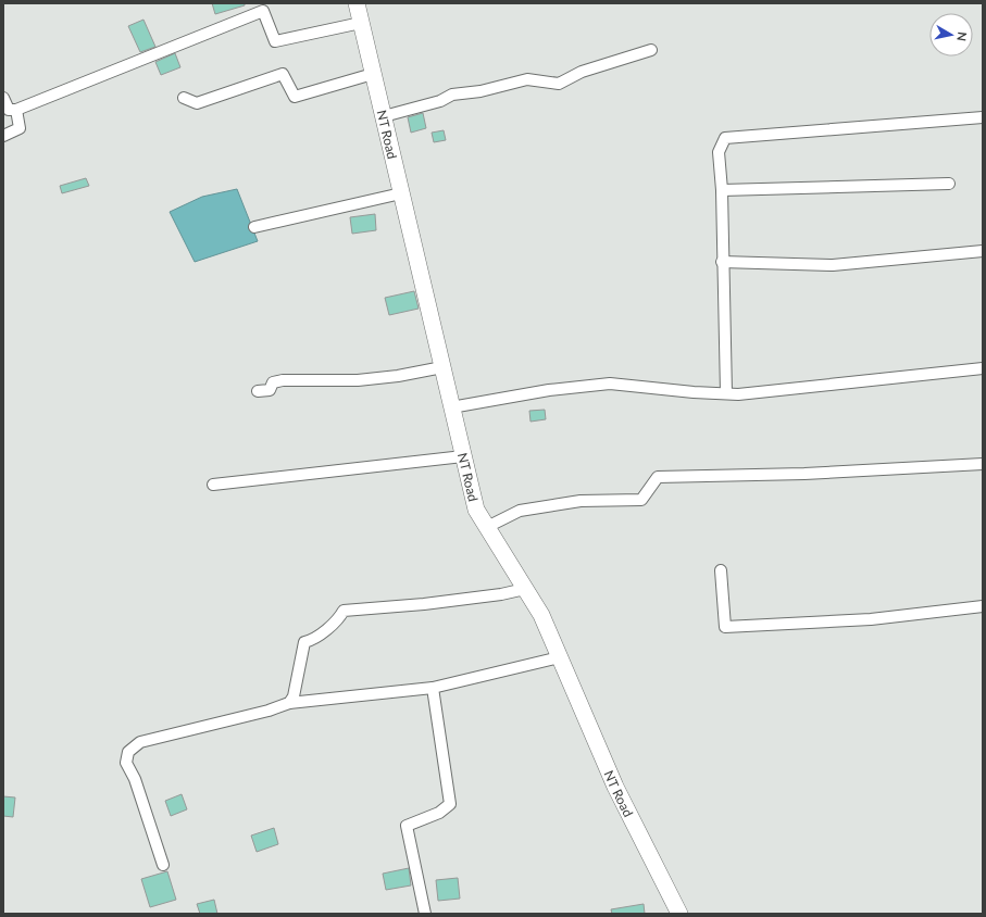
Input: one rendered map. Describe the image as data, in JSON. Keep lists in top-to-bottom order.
{
  "streets": {
    "main road": ["NT Road"]
  },
  "north": "right"
}
